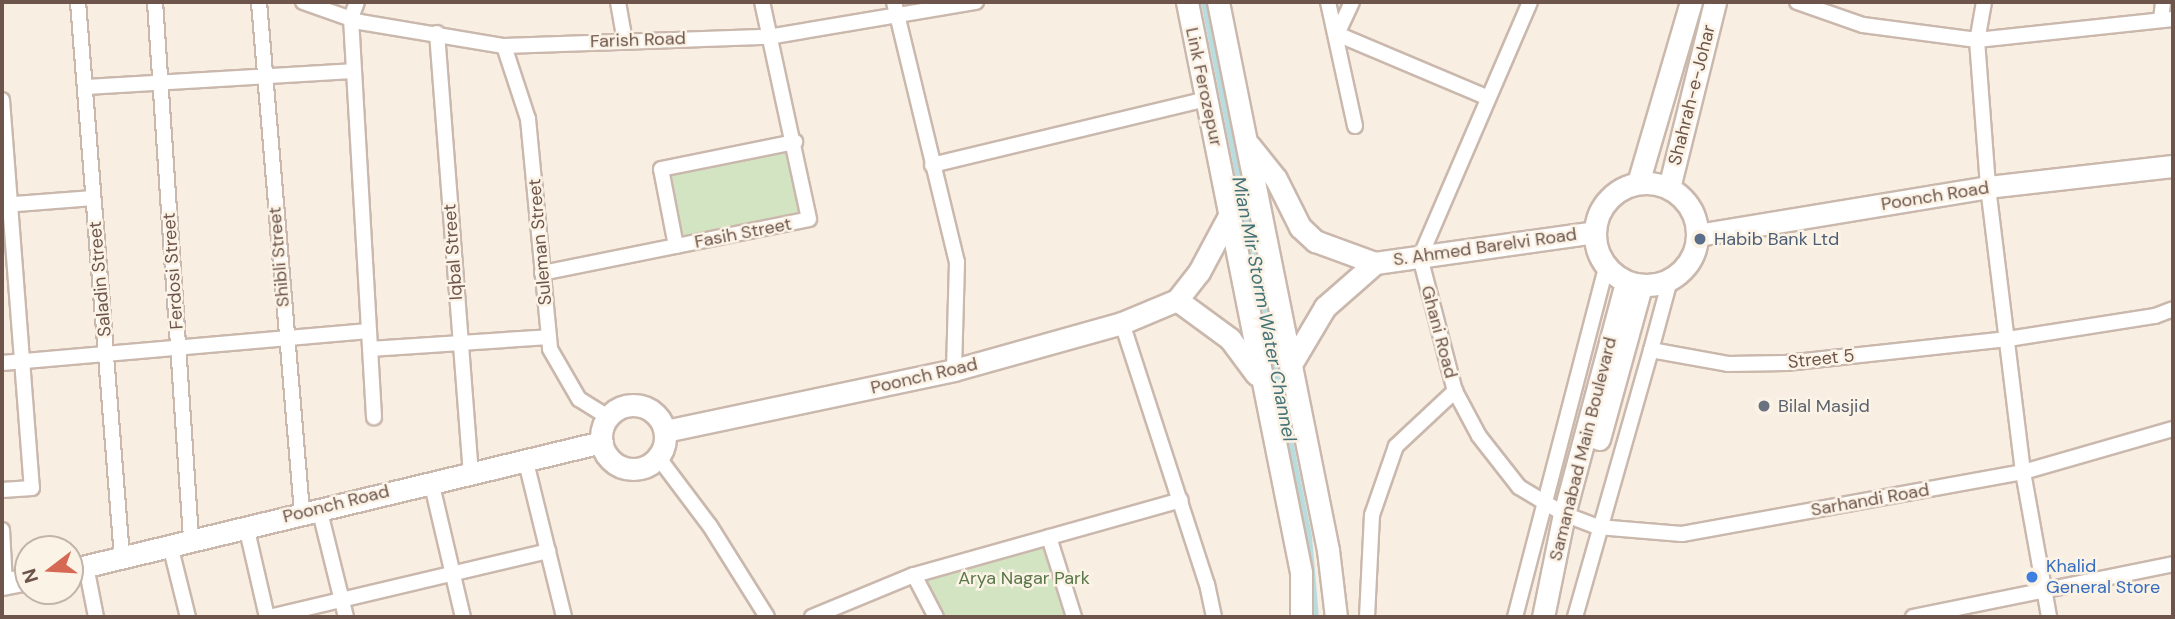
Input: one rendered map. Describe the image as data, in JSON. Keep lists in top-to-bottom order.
{
  "streets": {
    "main road": [
      "Link Ferozepur",
      "Shahrah-e-Johar",
      "Poonch Road",
      "S. Ahmed Barelvi Road",
      "Samanabad Main Boulevard"
    ],
    "street": [
      "Farish Road",
      "Fasih Street",
      "Suleman Street",
      "Iqbal Street",
      "Shibli Street",
      "Ferdosi Street",
      "Saladin Street",
      "Ghani Road",
      "Street 5",
      "Sarhandi Road"
    ]
  },
  "crossings": [
    ["Farish Road", "Fasih Street"],
    ["Farish Road", "Suleman Street"],
    ["Farish Road", "Iqbal Street"],
    ["Link Ferozepur", "Poonch Road"],
    ["Link Ferozepur", "S. Ahmed Barelvi Road"],
    ["Shahrah-e-Johar", "Poonch Road"],
    ["Shahrah-e-Johar", "S. Ahmed Barelvi Road"],
    ["Shahrah-e-Johar", "Samanabad Main Boulevard"],
    ["Poonch Road", "Suleman Street"],
    ["Poonch Road", "S. Ahmed Barelvi Road"],
    ["Poonch Road", "Iqbal Street"],
    ["Poonch Road", "Shibli Street"],
    ["Poonch Road", "Ferdosi Street"],
    ["Poonch Road", "Saladin Street"],
    ["Poonch Road", "Samanabad Main Boulevard"],
    ["Fasih Street", "Suleman Street"],
    ["S. Ahmed Barelvi Road", "Ghani Road"],
    ["S. Ahmed Barelvi Road", "Samanabad Main Boulevard"],
    ["Ghani Road", "Samanabad Main Boulevard"],
    ["Ghani Road", "Sarhandi Road"],
    ["Samanabad Main Boulevard", "Sarhandi Road"]
  ],
  "water": ["Mian Mir Storm Water Channel"],
  "parks": ["Arya Nagar Park"],
  "places": ["Habib Bank Ltd", "Bilal Masjid", "Khalid General Store"],
  "north": "left"
}
